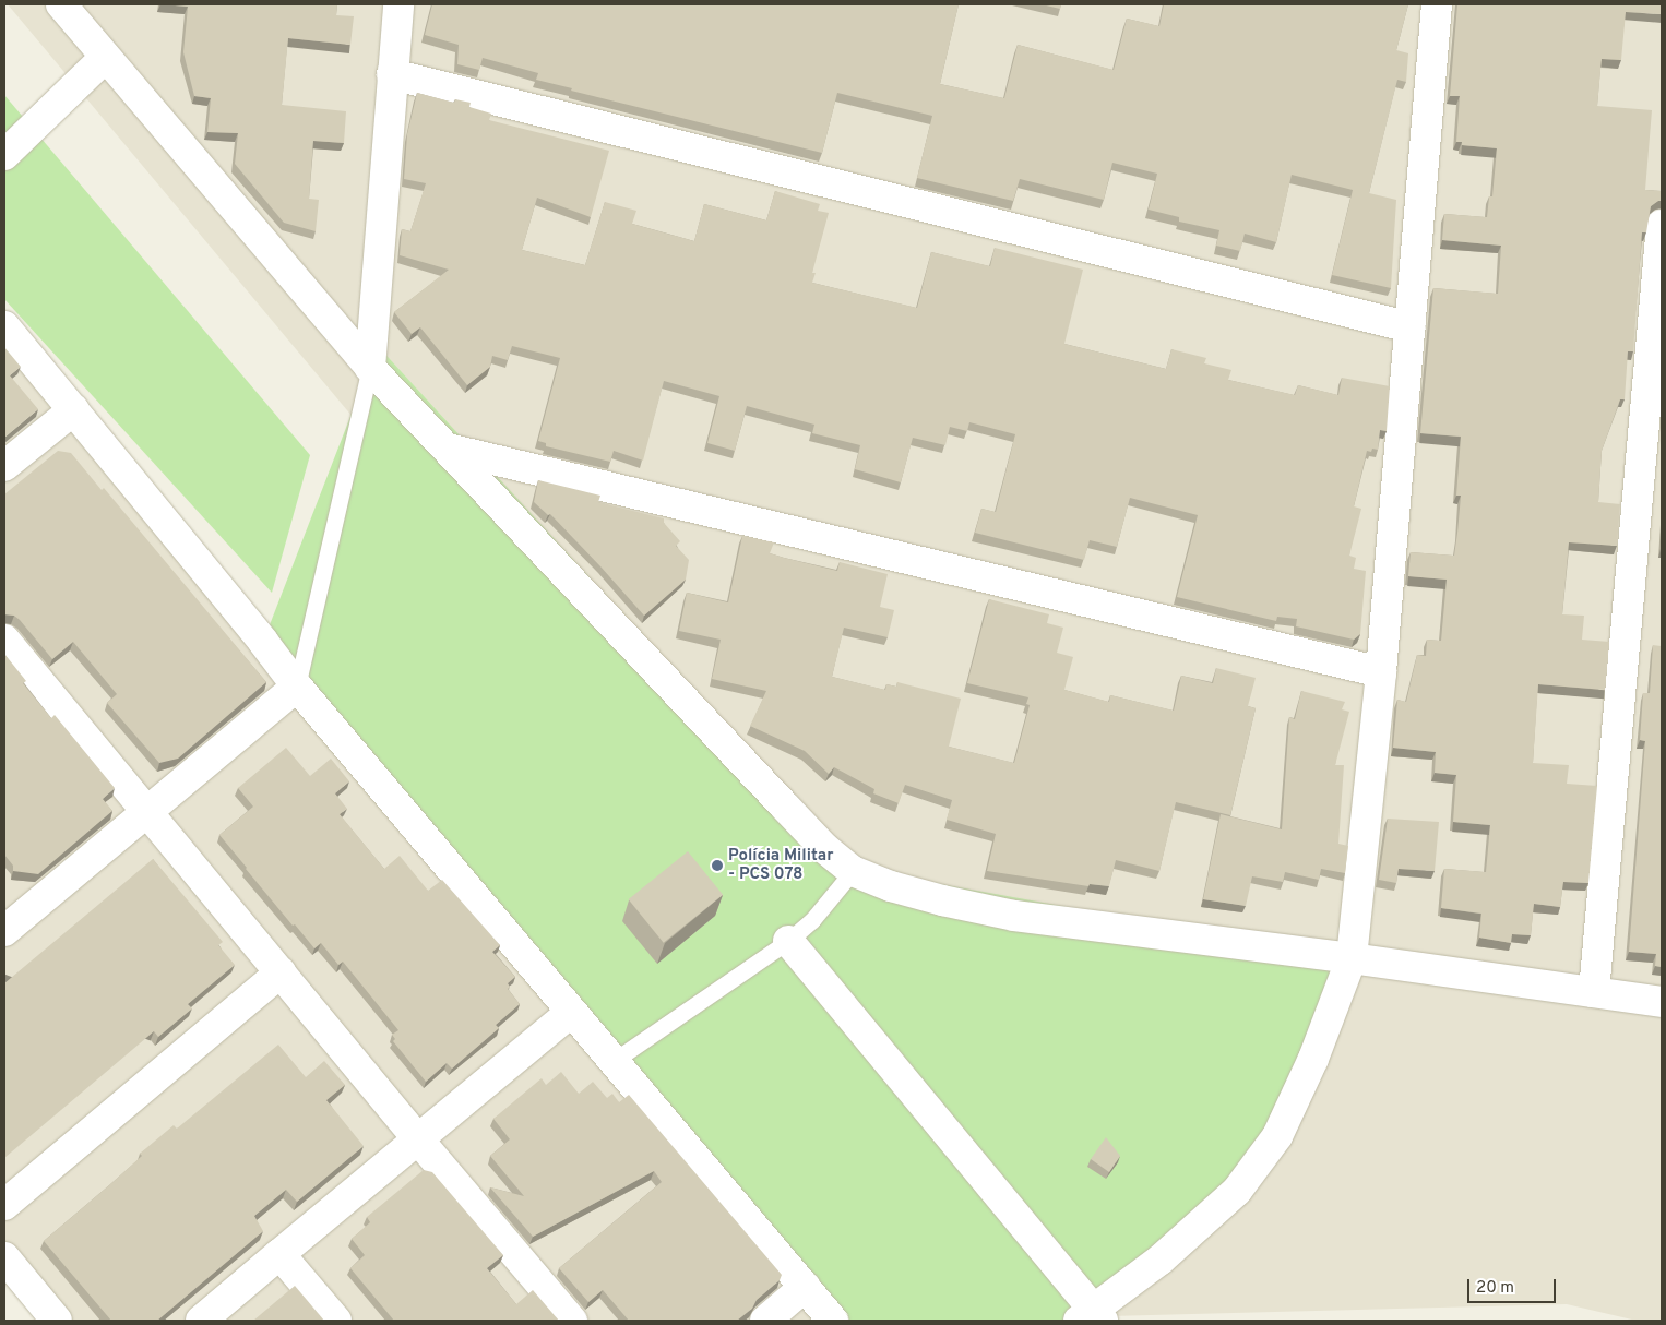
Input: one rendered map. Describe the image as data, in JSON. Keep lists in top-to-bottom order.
{
  "places": ["Polícia Militar - PCS 078"],
  "scale_bar": "20 m"
}
